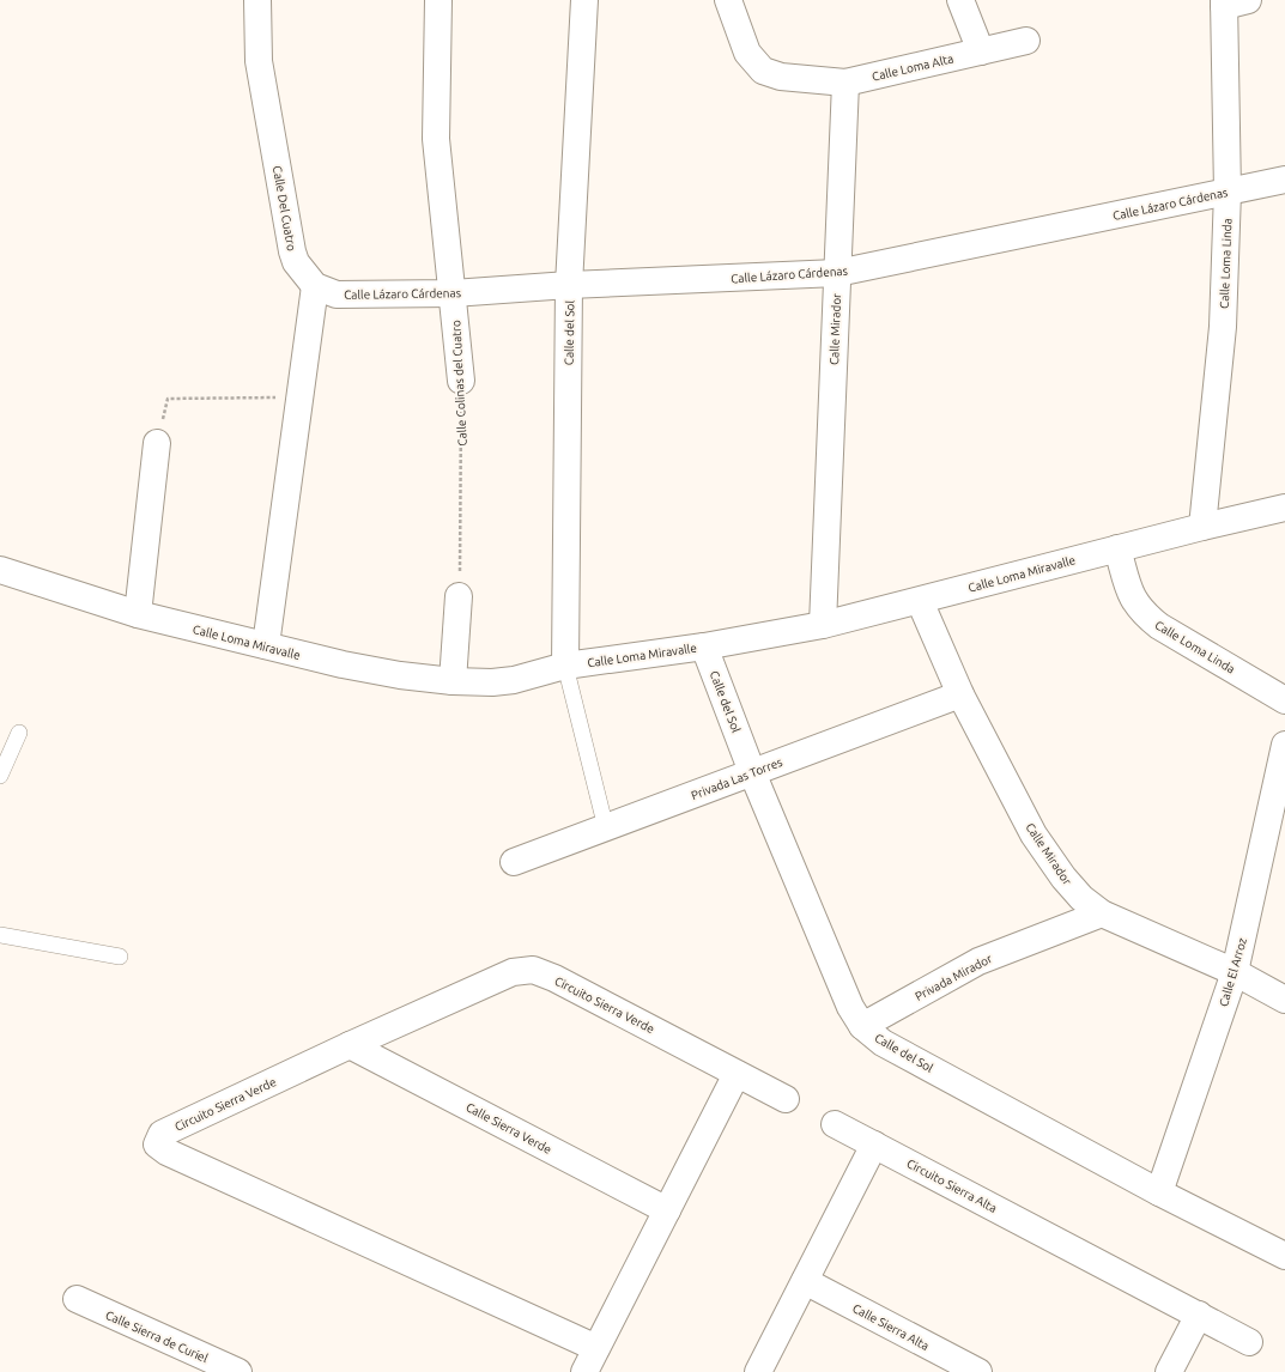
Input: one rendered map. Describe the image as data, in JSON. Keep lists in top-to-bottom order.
{
  "streets": {
    "street": [
      "Calle Loma Alta",
      "Calle Lázaro Cárdenas",
      "Calle Del Cuatro",
      "Calle Loma Linda",
      "Calle Mirador",
      "Calle del Sol",
      "Calle Colinas del Cuatro",
      "Calle Loma Miravalle",
      "Privada Las Torres",
      "Calle El Arroz",
      "Privada Mirador",
      "Circuito Sierra Verde",
      "Calle Sierra Verde",
      "Circuito Sierra Alta",
      "Calle Sierra Alta",
      "Calle Sierra de Curiel"
    ]
  },
  "crossings": [
    ["Calle Loma Alta", "Calle Mirador"],
    ["Calle Lázaro Cárdenas", "Calle Del Cuatro"],
    ["Calle Lázaro Cárdenas", "Calle Loma Linda"],
    ["Calle Lázaro Cárdenas", "Calle Mirador"],
    ["Calle Lázaro Cárdenas", "Calle del Sol"],
    ["Calle Lázaro Cárdenas", "Calle Colinas del Cuatro"],
    ["Calle Loma Linda", "Calle Loma Miravalle"],
    ["Calle Mirador", "Calle Loma Miravalle"],
    ["Calle Mirador", "Privada Las Torres"],
    ["Calle Mirador", "Calle El Arroz"],
    ["Calle Mirador", "Privada Mirador"],
    ["Calle del Sol", "Calle Loma Miravalle"],
    ["Calle del Sol", "Privada Las Torres"],
    ["Calle del Sol", "Calle El Arroz"],
    ["Calle del Sol", "Privada Mirador"],
    ["Circuito Sierra Verde", "Calle Sierra Verde"]
  ]
}
